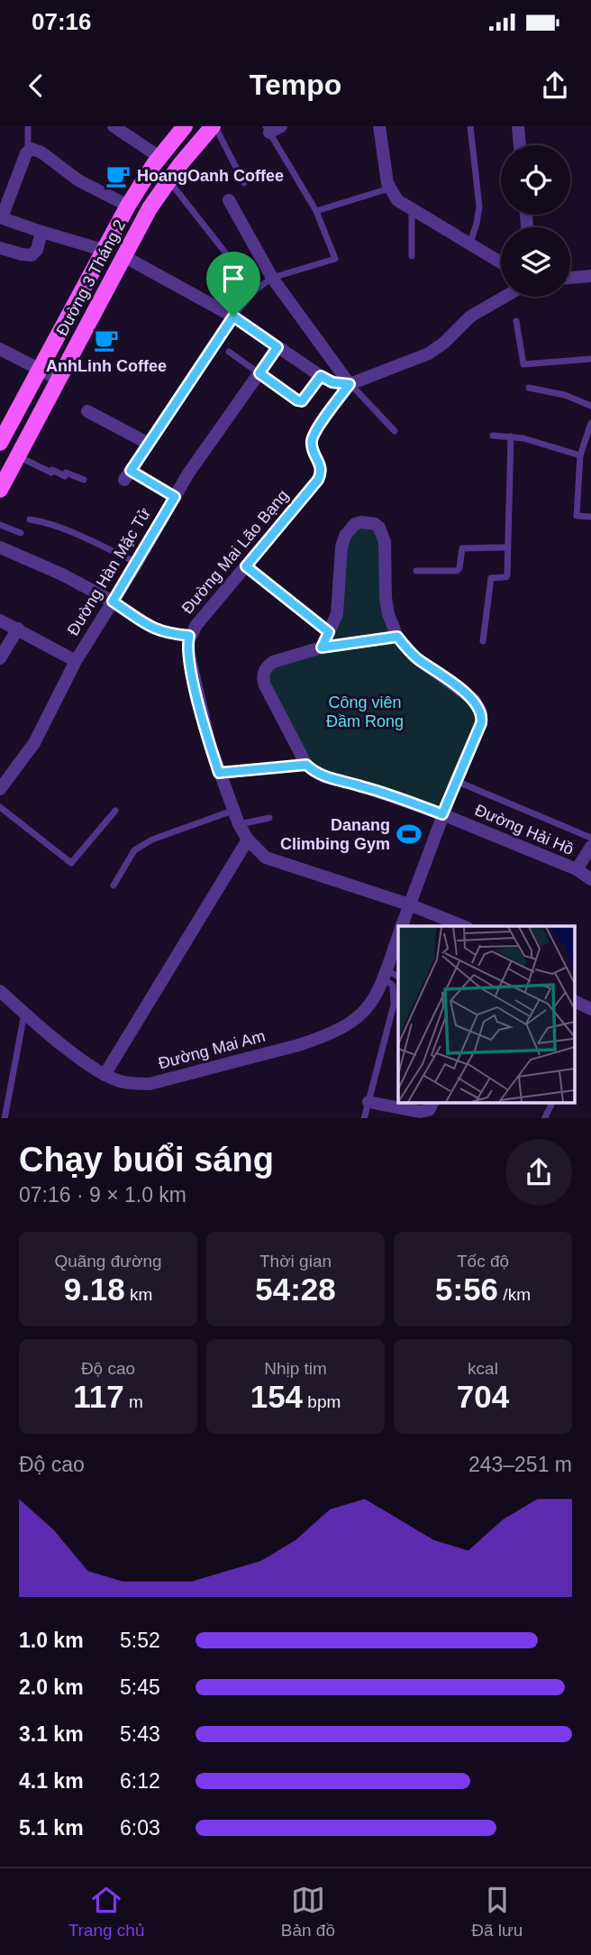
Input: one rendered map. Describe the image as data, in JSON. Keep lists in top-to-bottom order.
{
  "streets": {
    "main road": ["Đường 3 Tháng 2"],
    "street": [
      "Đường Mai Lão Bạng",
      "Đường Hàn Mặc Tử",
      "Đường Hải Hồ",
      "Đường Mai Am"
    ]
  },
  "crossings": [
    ["Đường Mai Lão Bạng", "Đường Mai Am"],
    ["Đường Hải Hồ", "Đường Mai Am"]
  ],
  "parks": ["Công viên Đầm Rong"],
  "places": {
    "cafe": ["HoangOanh Coffee", "AnhLinh Coffee"],
    "sports": ["Danang Climbing Gym"]
  },
  "page": {
    "status": "07:16",
    "header": "Tempo",
    "heading": ["Chạy buổi sáng", "07:16 · 9 × 1.0 km"],
    "stats": [
      ["Quãng đường", "9.18 km"],
      ["Thời gian", "54:28"],
      ["Tốc độ", "5:56 /km"],
      ["Độ cao", "117 m"],
      ["Nhịp tim", "154 bpm"],
      ["kcal", "704"]
    ],
    "chart": ["Độ cao", "243–251 m"],
    "list": [
      {
        "name": "1.0 km",
        "note": "5:52"
      },
      {
        "name": "2.0 km",
        "note": "5:45"
      },
      {
        "name": "3.1 km",
        "note": "5:43"
      },
      {
        "name": "4.1 km",
        "note": "6:12"
      },
      {
        "name": "5.1 km",
        "note": "6:03"
      }
    ],
    "tabs": ["Trang chủ", "Bản đồ", "Đã lưu"]
  }
}
